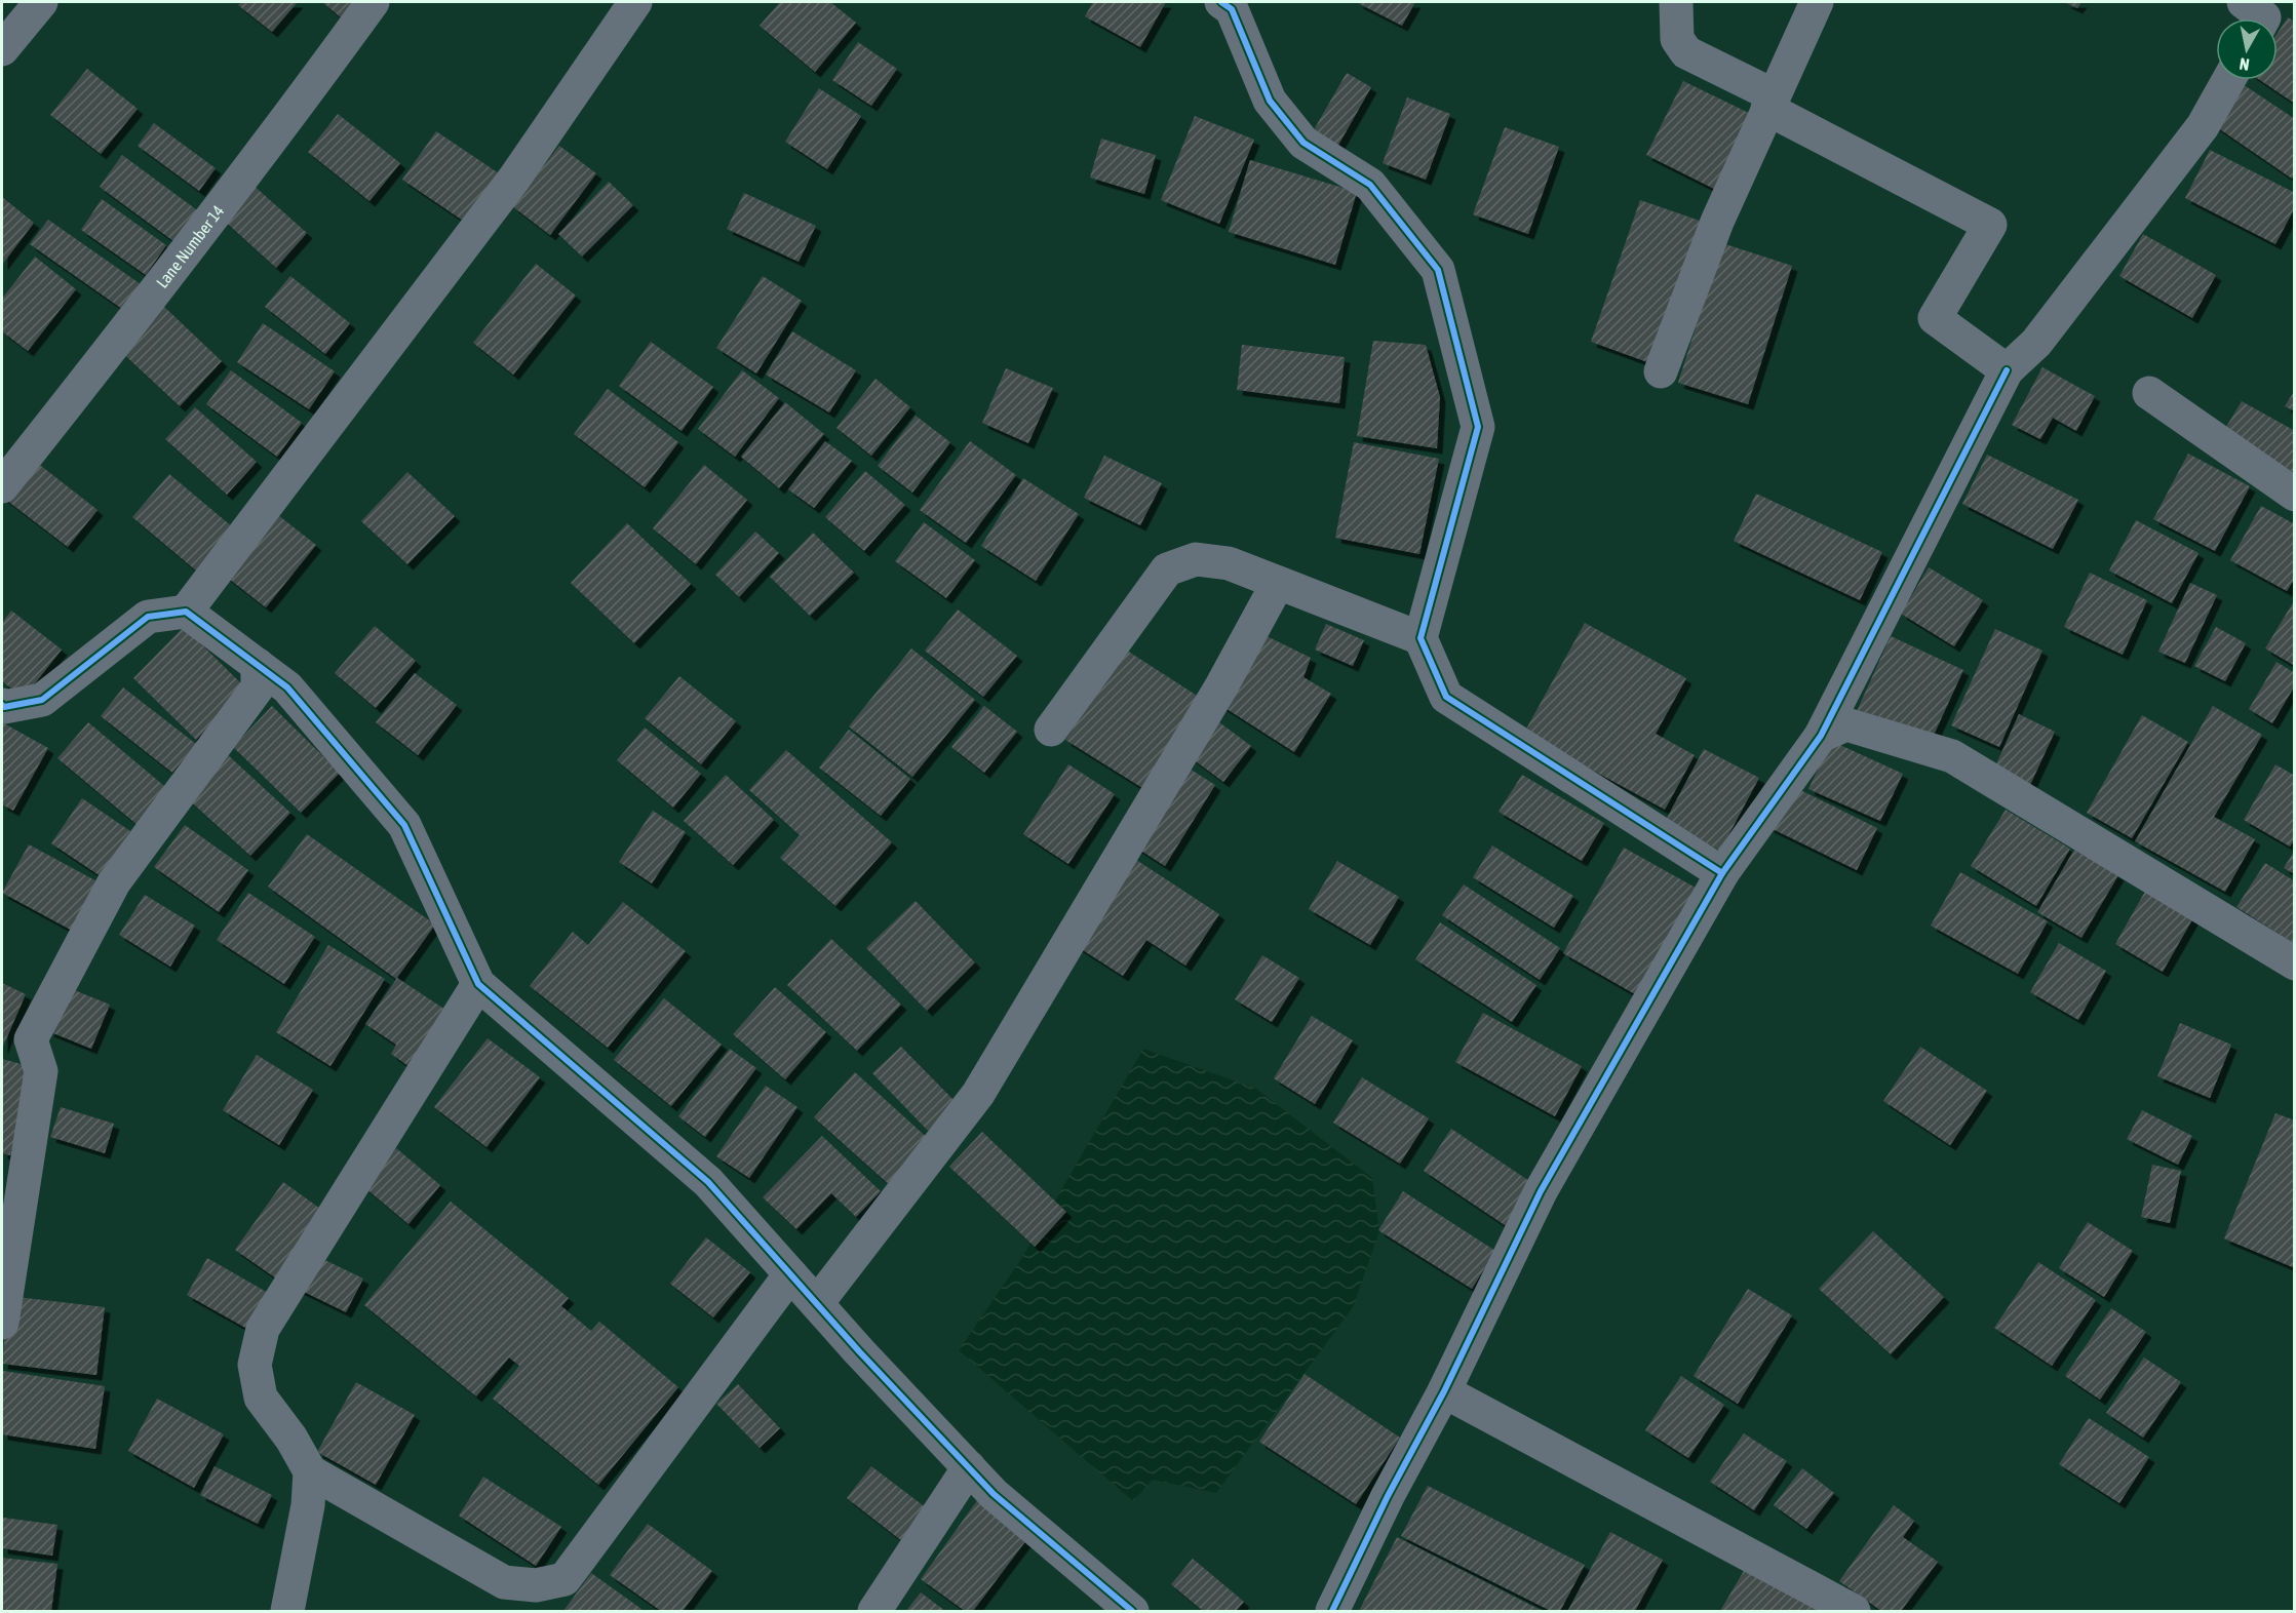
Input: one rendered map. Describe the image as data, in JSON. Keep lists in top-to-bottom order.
{
  "streets": {
    "street": ["Lane Number 14"]
  },
  "north": "bottom"
}
